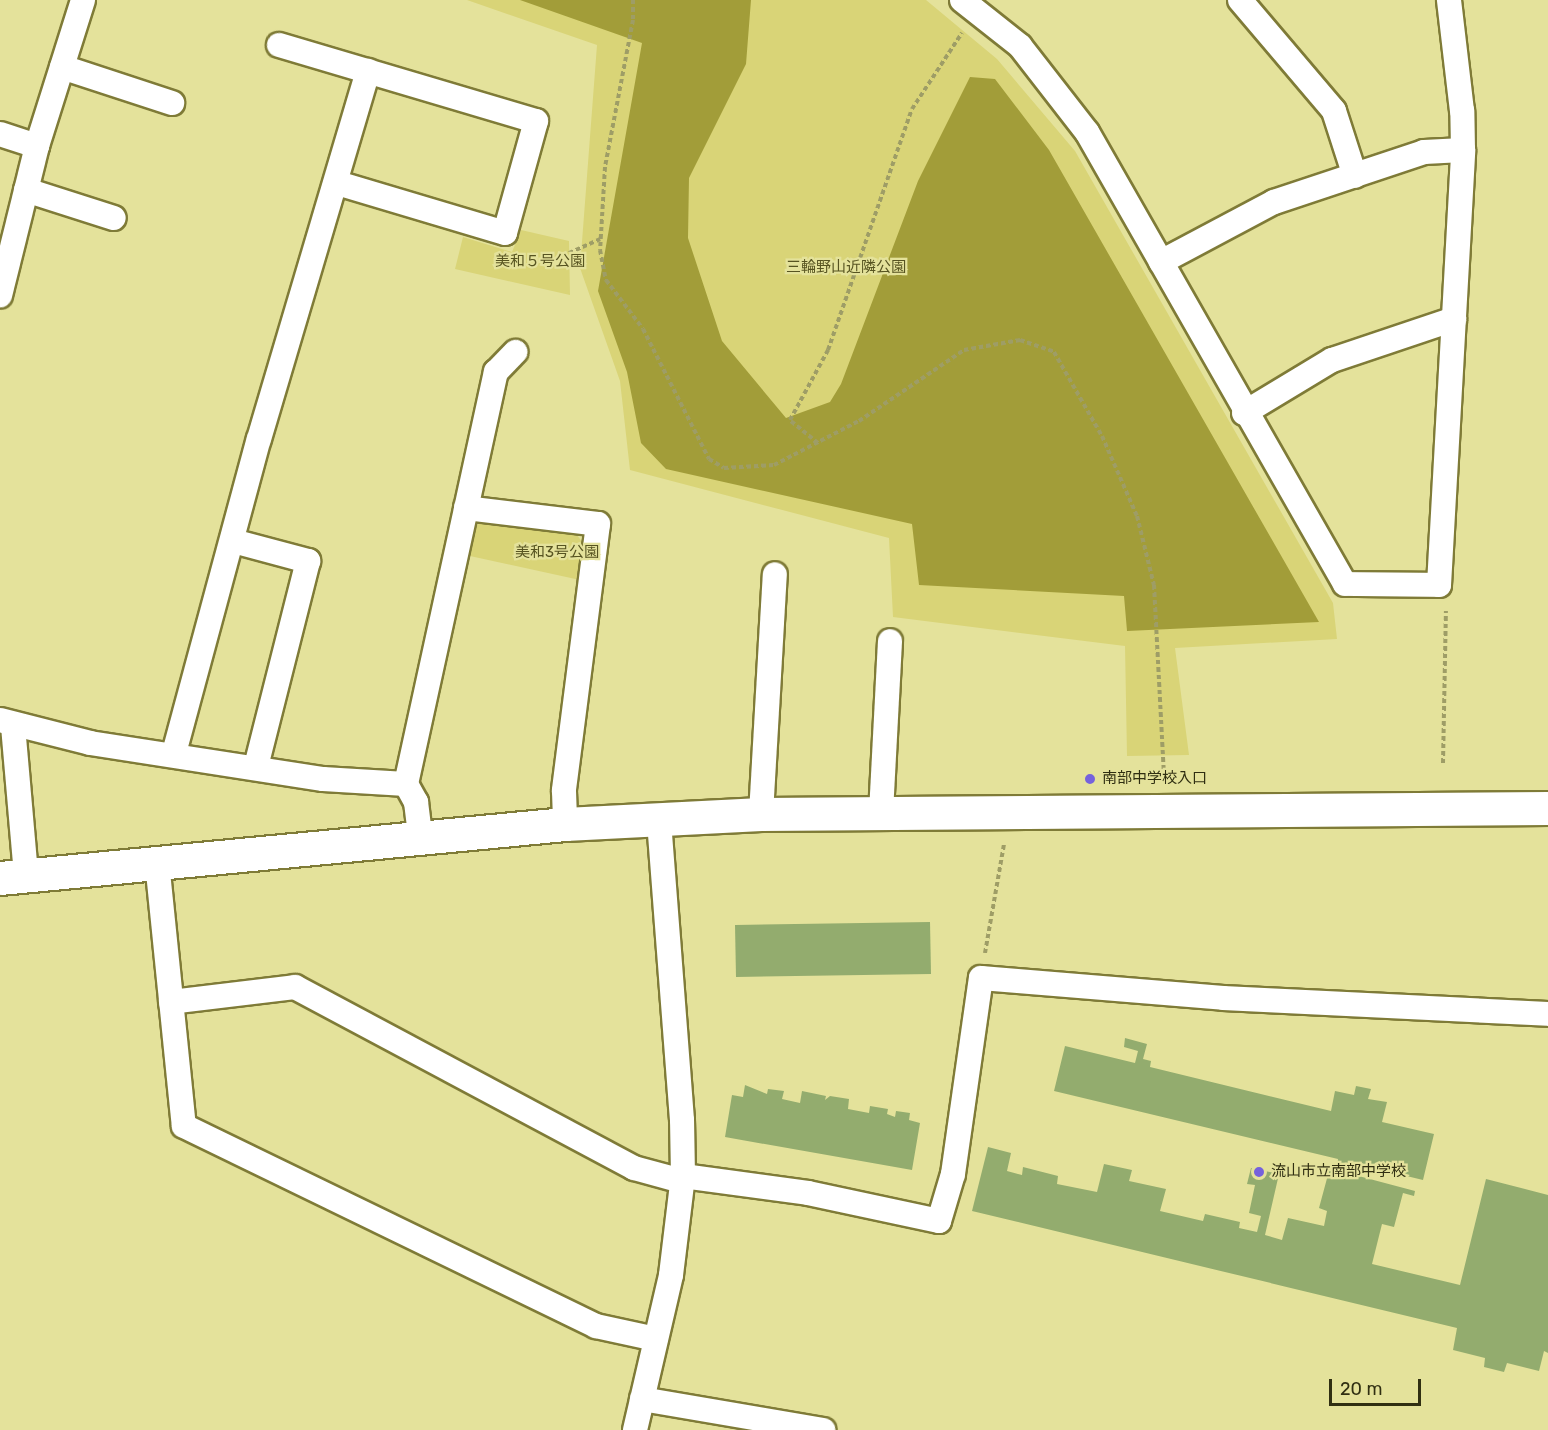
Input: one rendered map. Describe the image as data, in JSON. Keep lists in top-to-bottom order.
{
  "parks": ["美和５号公園", "三輪野山近隣公園", "美和3号公園"],
  "places": ["南部中学校入口", "流山市立南部中学校"],
  "scale_bar": "20 m"
}
